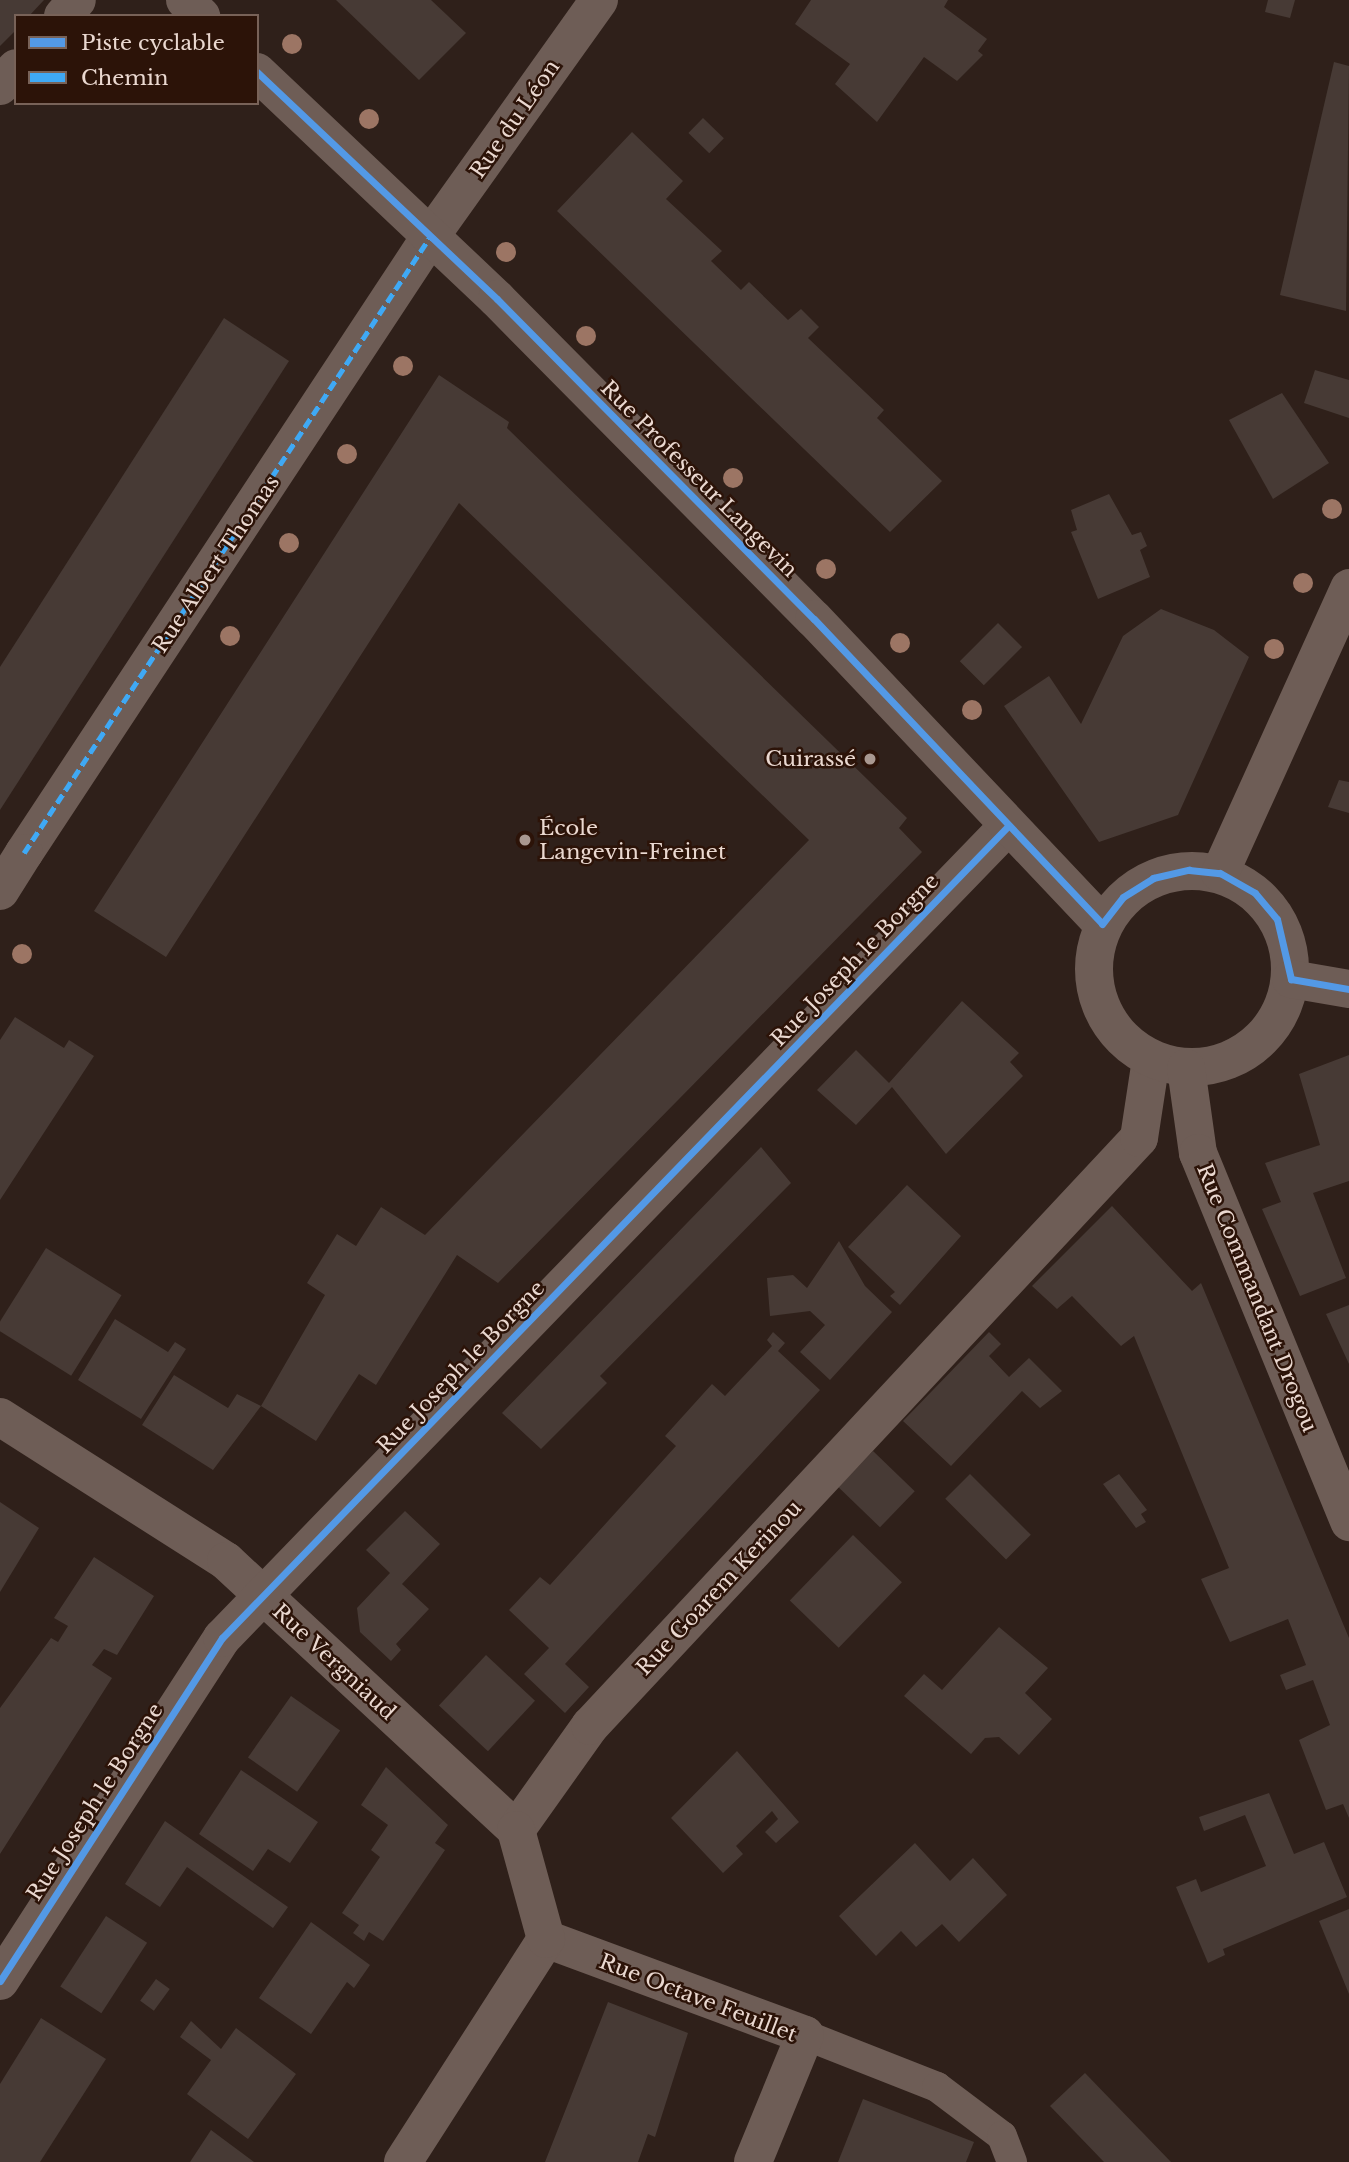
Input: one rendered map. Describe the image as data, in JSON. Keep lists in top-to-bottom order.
{
  "streets": {
    "street": [
      "Rue du Léon",
      "Rue Professeur Langevin",
      "Rue Albert Thomas",
      "Rue Joseph le Borgne",
      "Rue Commandant Drogou",
      "Rue Goarem Kerinou",
      "Rue Vergniaud",
      "Rue Octave Feuillet"
    ]
  },
  "crossings": [
    ["Rue du Léon", "Rue Professeur Langevin"],
    ["Rue du Léon", "Rue Albert Thomas"],
    ["Rue Professeur Langevin", "Rue Albert Thomas"],
    ["Rue Professeur Langevin", "Rue Joseph le Borgne"],
    ["Rue Professeur Langevin", "Rue Commandant Drogou"],
    ["Rue Professeur Langevin", "Rue Goarem Kerinou"],
    ["Rue Joseph le Borgne", "Rue Vergniaud"],
    ["Rue Commandant Drogou", "Rue Goarem Kerinou"],
    ["Rue Goarem Kerinou", "Rue Vergniaud"]
  ],
  "places": ["Cuirassé", "École Langevin-Freinet"],
  "legend": ["Piste cyclable", "Chemin"]
}
